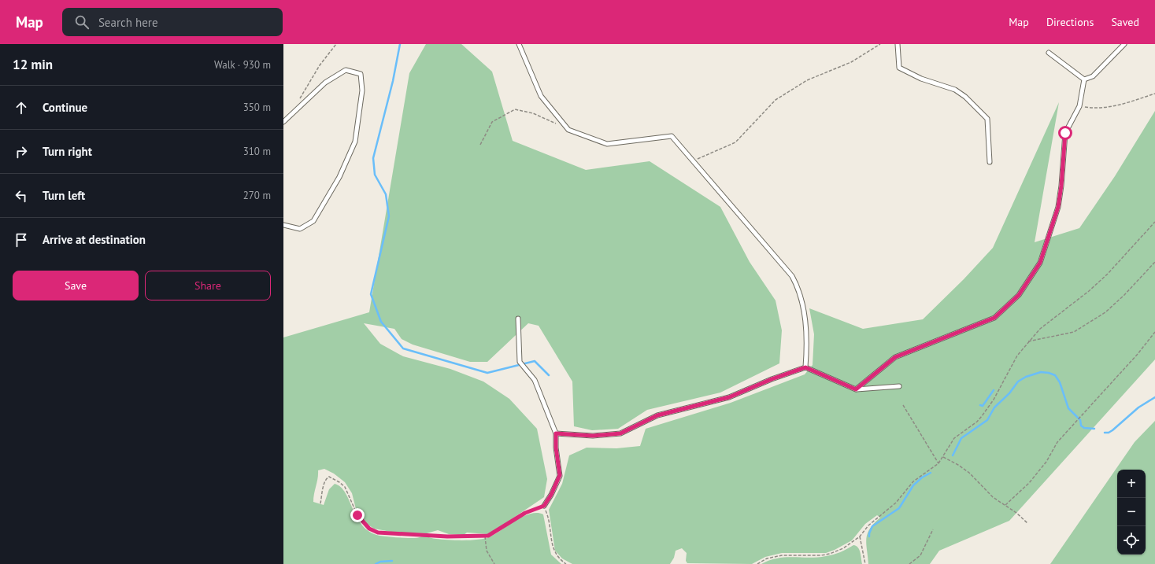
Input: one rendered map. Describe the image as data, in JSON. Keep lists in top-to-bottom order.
{
  "page": {
    "header": "Map",
    "search": "Search here",
    "nav": ["Map", "Directions", "Saved"],
    "heading": ["12 min", "Walk · 930 m"],
    "list": [
      ["Continue", "350 m"],
      ["Turn right", "310 m"],
      ["Turn left", "270 m"],
      "Arrive at destination"
    ],
    "buttons": ["Save", "Share"],
    "map_buttons": ["+", "−"]
  }
}
